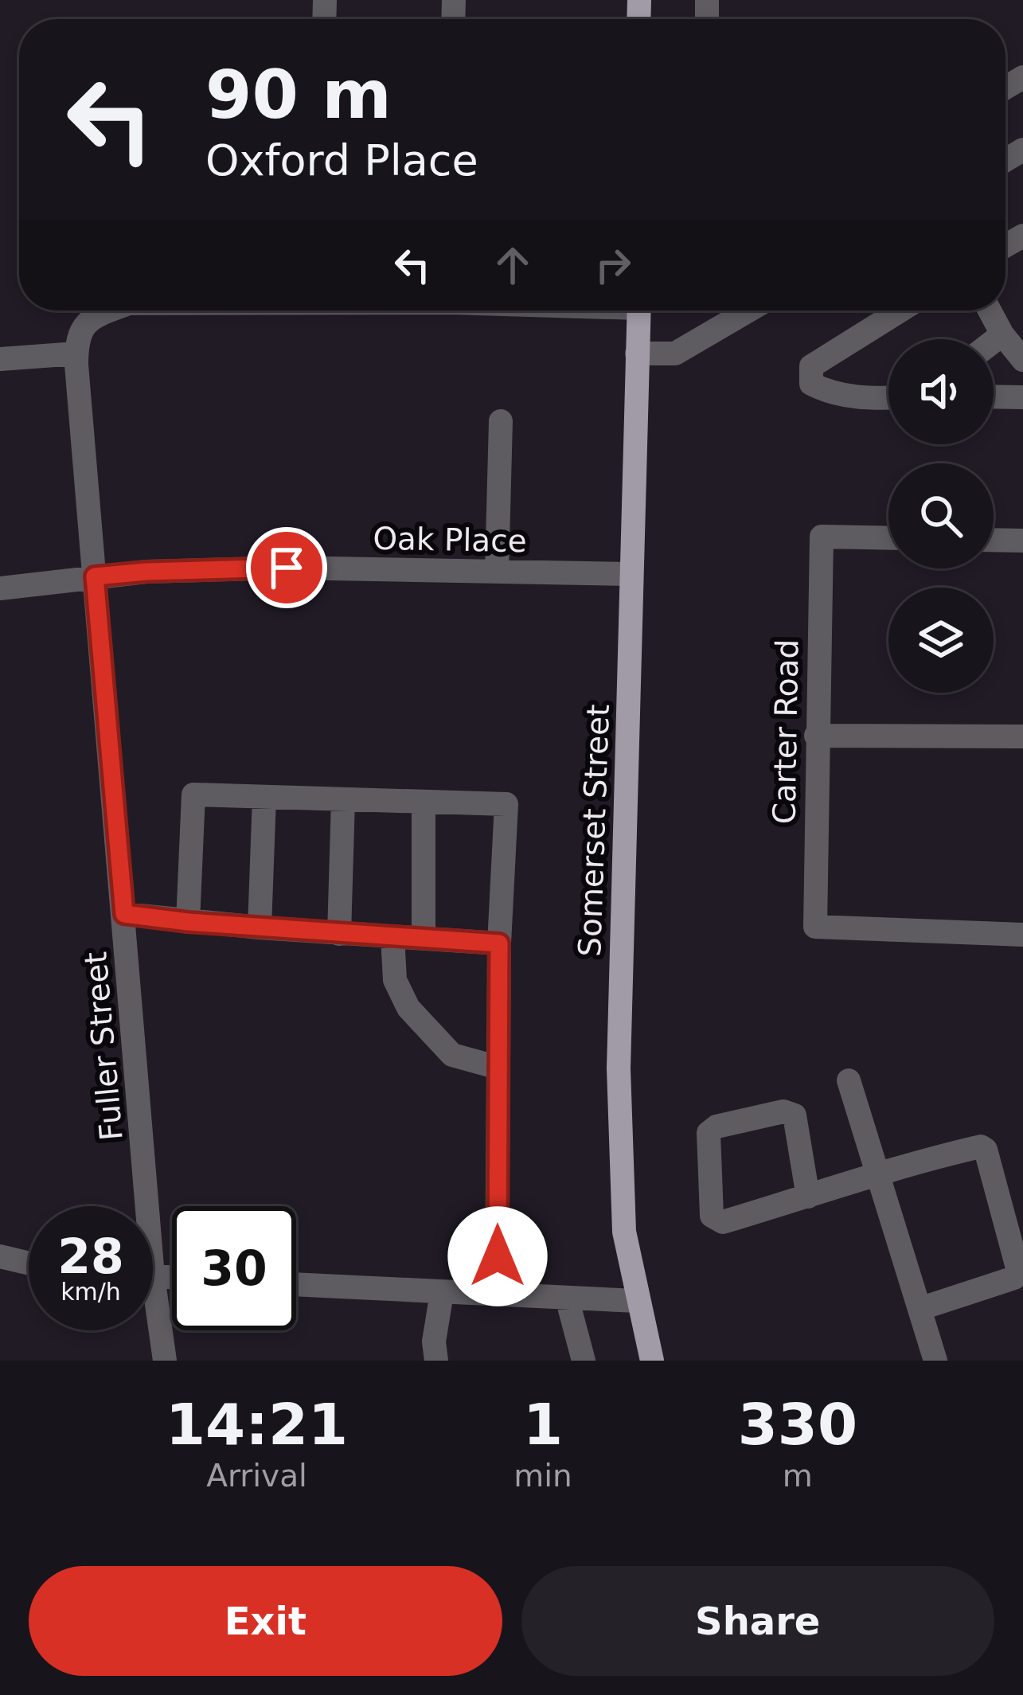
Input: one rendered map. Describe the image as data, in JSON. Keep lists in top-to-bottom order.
{
  "streets": {
    "main road": ["Somerset Street"],
    "street": ["Oak Place", "Carter Road", "Fuller Street"]
  },
  "crossings": [
    ["Oak Place", "Somerset Street"],
    ["Oak Place", "Fuller Street"]
  ],
  "page": {
    "turn": ["90 m", "Oxford Place"],
    "speed": "28 km/h",
    "limit": "30",
    "eta": [
      "14:21",
      "Arrival",
      "1",
      "min",
      "330",
      "m"
    ],
    "buttons": ["Exit", "Share"]
  }
}
